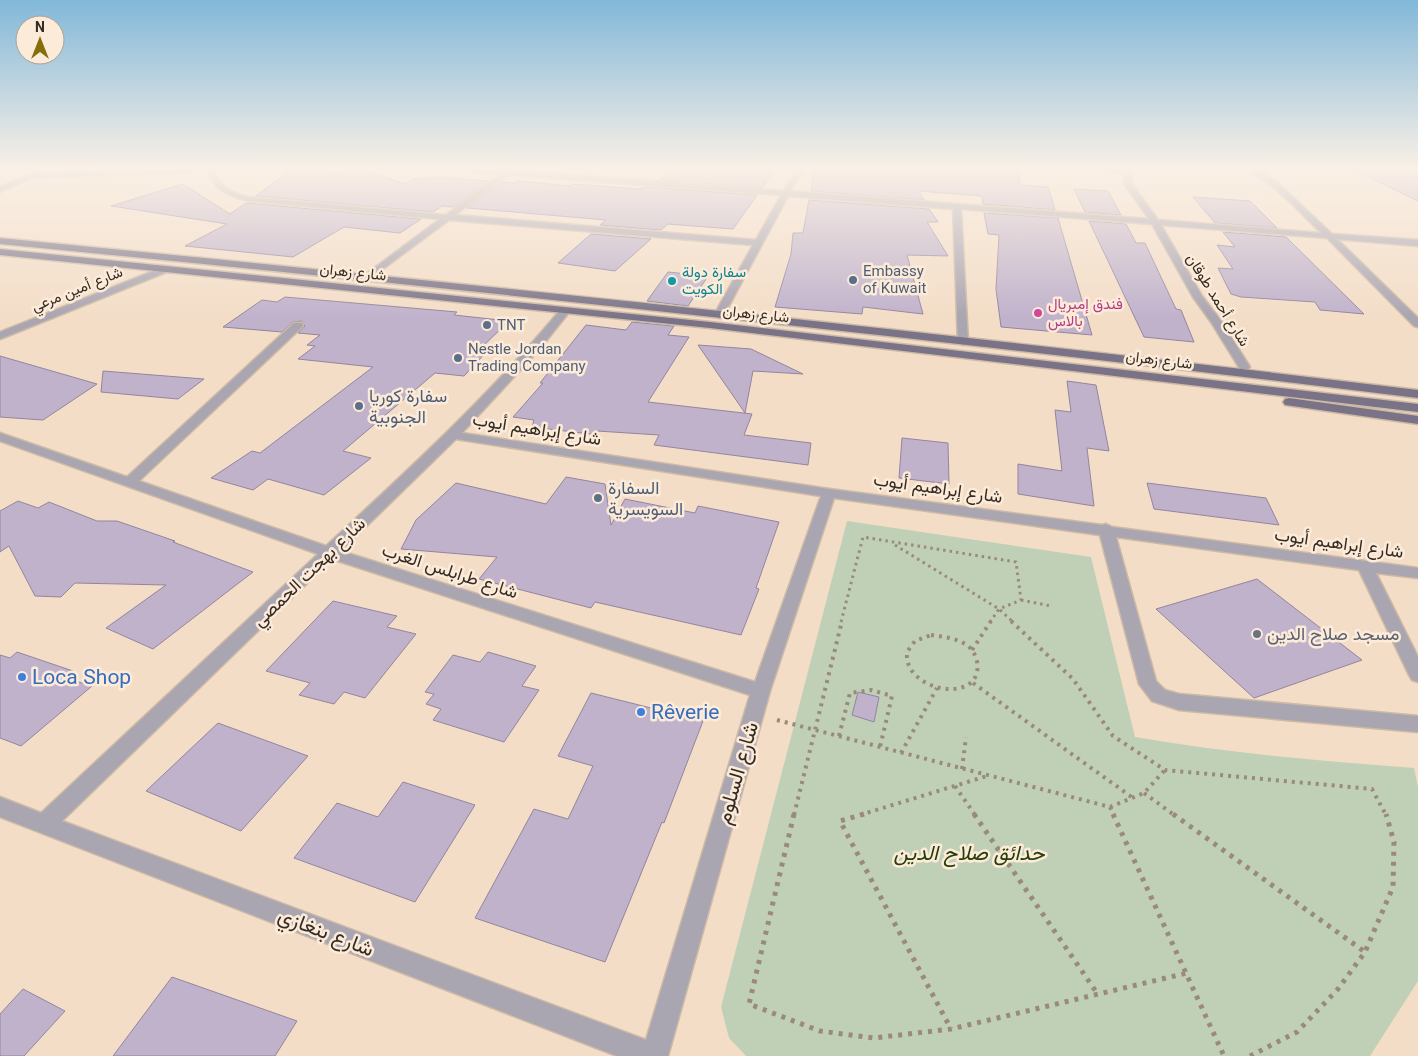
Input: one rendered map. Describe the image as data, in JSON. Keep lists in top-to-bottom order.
{
  "streets": {
    "main road": ["شارع زهران"],
    "street": [
      "شارع أمين مرعي",
      "شارع أحمد طوقان",
      "شارع إبراهيم أيوب",
      "شارع طرابلس الغرب",
      "شارع بهجت الحمصي",
      "شارع السلوم",
      "شارع بنغازي"
    ]
  },
  "crossings": [
    ["شارع زهران", "شارع أمين مرعي"],
    ["شارع زهران", "شارع بهجت الحمصي"],
    ["شارع إبراهيم أيوب", "شارع بهجت الحمصي"],
    ["شارع إبراهيم أيوب", "شارع السلوم"],
    ["شارع طرابلس الغرب", "شارع بهجت الحمصي"],
    ["شارع طرابلس الغرب", "شارع السلوم"],
    ["شارع بهجت الحمصي", "شارع بنغازي"],
    ["شارع السلوم", "شارع بنغازي"]
  ],
  "parks": ["حدائق صلاح الدين"],
  "places": [
    "Embassy of Kuwait",
    "سفارة دولة الكويت",
    "فندق إمبريال بالاس",
    "TNT",
    "Nestle Jordan Trading Company",
    "سفارة كوريا الجنوبية",
    "السفارة السويسرية",
    "مسجد صلاح الدين",
    "Loca Shop",
    "Rêverie"
  ],
  "north": "top"
}
